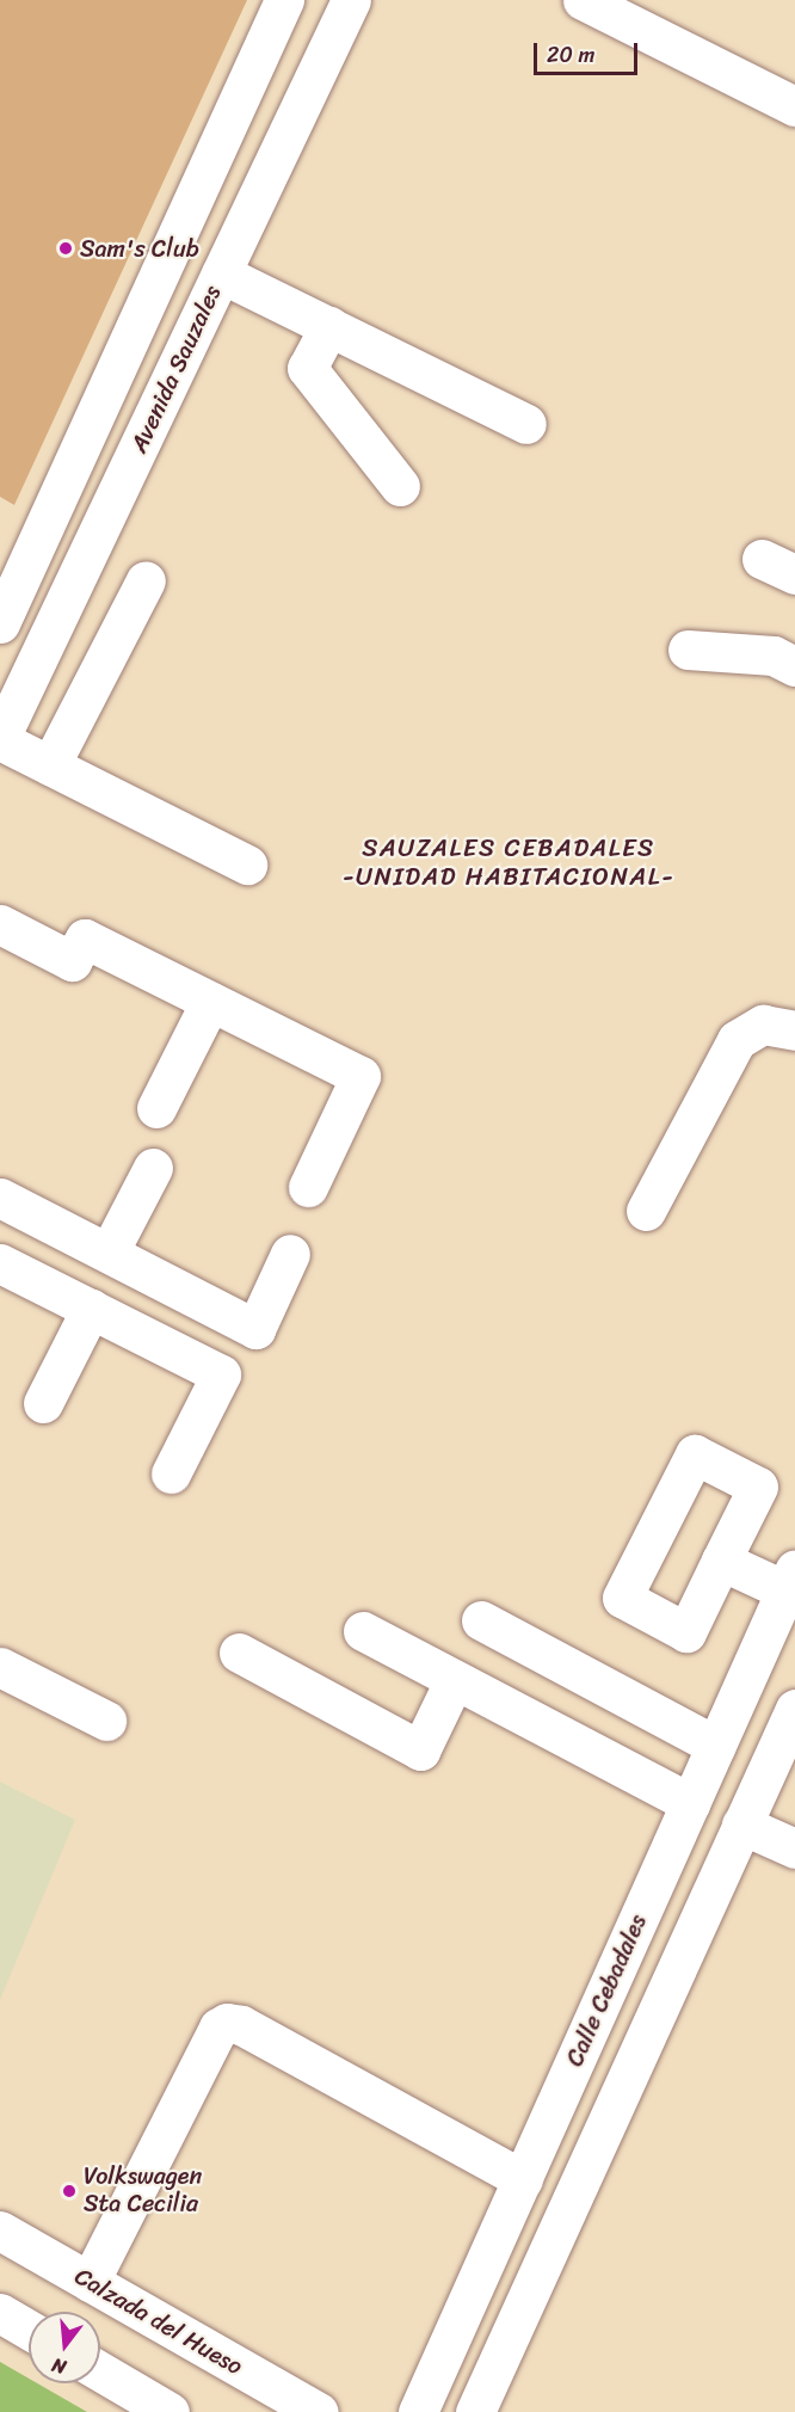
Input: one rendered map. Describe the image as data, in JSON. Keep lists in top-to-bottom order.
{
  "streets": {
    "street": ["Avenida Sauzales", "Calle Cebadales", "Calzada del Hueso"]
  },
  "districts": ["SAUZALES CEBADALES -UNIDAD HABITACIONAL-"],
  "places": ["Sam's Club", "Volkswagen Sta Cecilia"],
  "scale_bar": "20 m",
  "north": "bottom"
}
